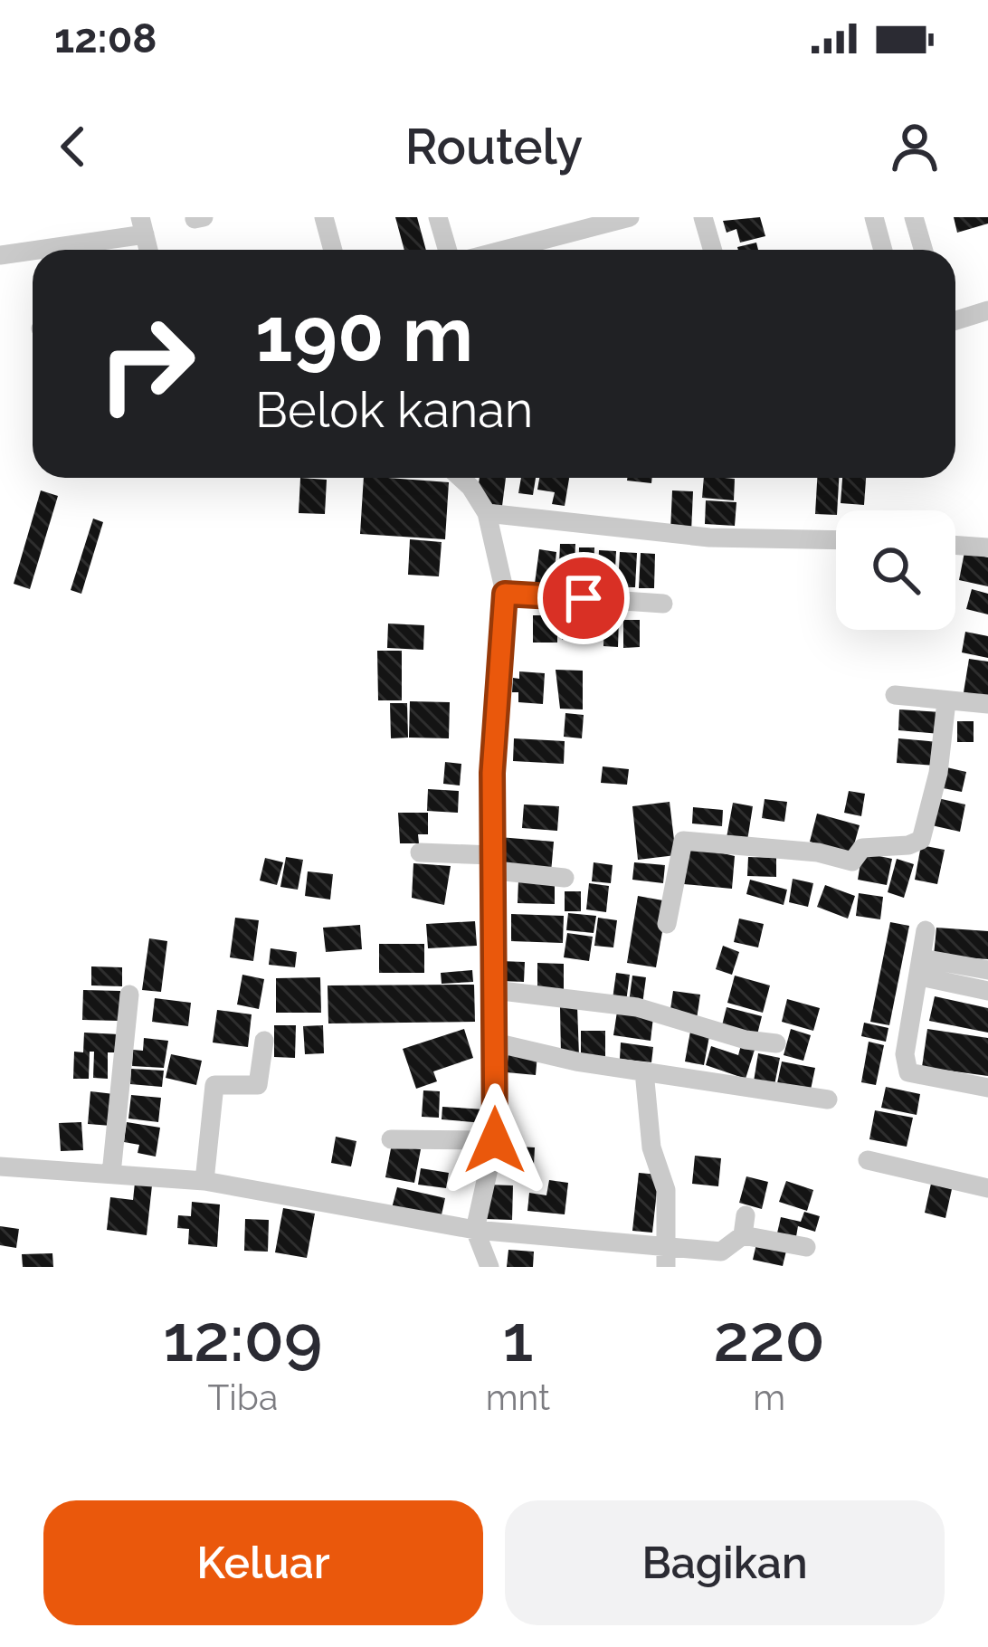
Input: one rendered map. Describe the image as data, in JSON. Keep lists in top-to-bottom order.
{
  "page": {
    "status": "12:08",
    "header": "Routely",
    "turn": ["190 m", "Belok kanan"],
    "eta": [
      "12:09",
      "Tiba",
      "1",
      "mnt",
      "220",
      "m"
    ],
    "buttons": ["Keluar", "Bagikan"]
  }
}
